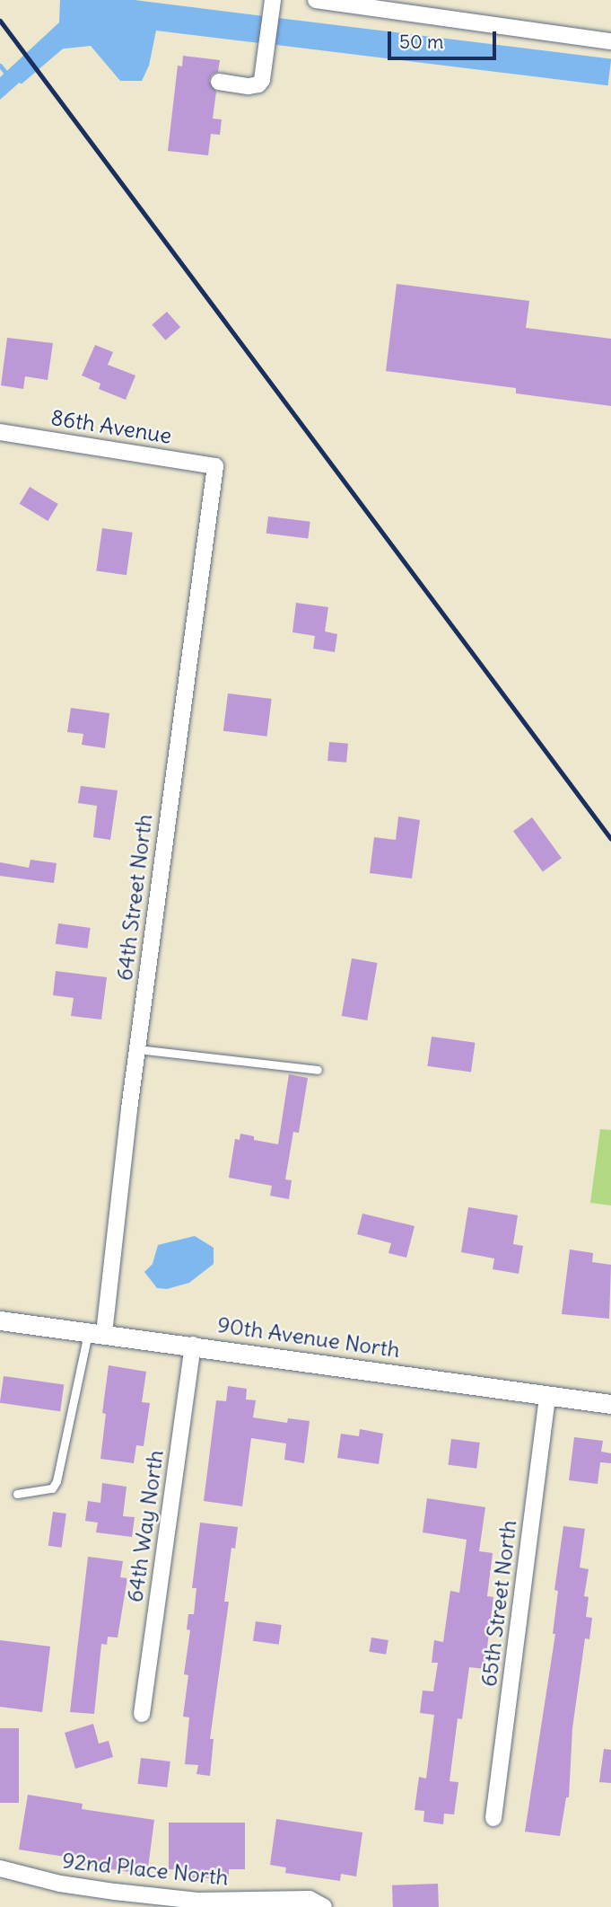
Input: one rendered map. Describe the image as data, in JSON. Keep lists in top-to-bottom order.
{
  "streets": {
    "street": [
      "86th Avenue",
      "64th Street North",
      "90th Avenue North",
      "64th Way North",
      "65th Street North",
      "92nd Place North"
    ]
  },
  "crossings": [
    ["86th Avenue", "64th Street North"],
    ["64th Street North", "90th Avenue North"],
    ["90th Avenue North", "64th Way North"],
    ["90th Avenue North", "65th Street North"]
  ],
  "scale_bar": "50 m"
}
